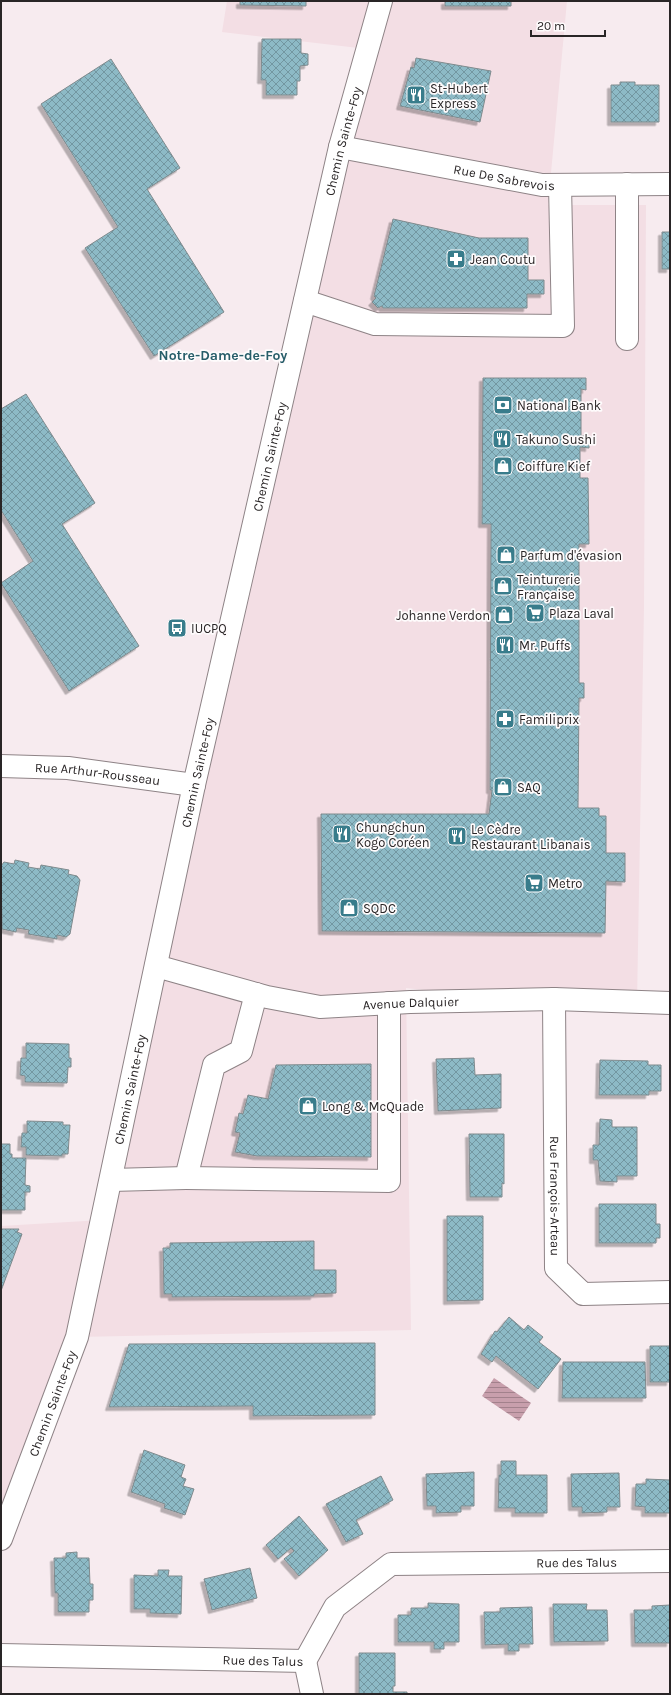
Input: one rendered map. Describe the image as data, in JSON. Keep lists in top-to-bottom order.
{
  "streets": {
    "street": [
      "Chemin Sainte-Foy",
      "Rue De Sabrevois",
      "Rue Arthur-Rousseau",
      "Avenue Dalquier",
      "Rue François-Arteau",
      "Rue des Talus"
    ]
  },
  "crossings": [
    ["Chemin Sainte-Foy", "Rue De Sabrevois"],
    ["Chemin Sainte-Foy", "Rue Arthur-Rousseau"],
    ["Chemin Sainte-Foy", "Avenue Dalquier"],
    ["Avenue Dalquier", "Rue François-Arteau"]
  ],
  "districts": ["Notre-Dame-de-Foy"],
  "places": {
    "restaurant": [
      "St-Hubert Express",
      "Takuno Sushi",
      "Mr. Puffs",
      "Chungchun Kogo Coréen",
      "Le Cèdre Restaurant Libanais"
    ],
    "pharmacy": ["Jean Coutu", "Familiprix"],
    "bank": ["National Bank"],
    "shop": [
      "Coiffure Kief",
      "Parfum d'évasion",
      "Teinturerie Française",
      "Johanne Verdon",
      "SAQ",
      "SQDC",
      "Long & McQuade"
    ],
    "supermarket": ["Plaza Laval", "Metro"],
    "bus stop": ["IUCPQ"]
  },
  "scale_bar": "20 m"
}
